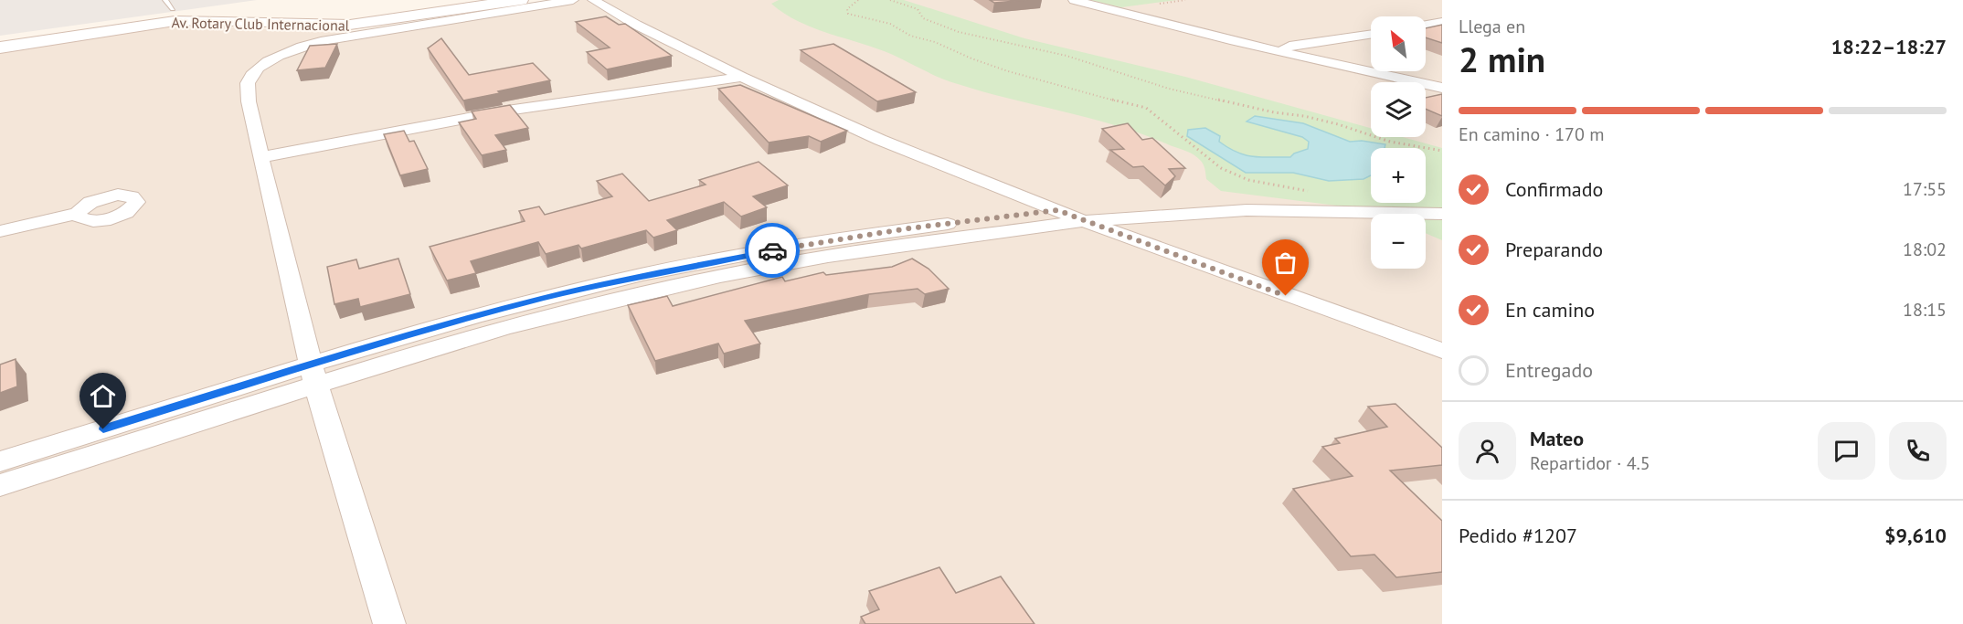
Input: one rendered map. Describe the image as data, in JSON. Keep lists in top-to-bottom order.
{
  "streets": {
    "main road": ["Av. Rotary Club Internacional"]
  },
  "north": "top left",
  "page": {
    "heading": ["2 min", "Llega en", "18:22–18:27"],
    "panel": [
      "Mateo",
      "Repartidor · 4.5",
      "Pedido #1207",
      "$9,610"
    ],
    "map_buttons": ["+", "−"],
    "bar": "En camino · 170 m",
    "list": [
      ["Confirmado", "17:55"],
      ["Preparando", "18:02"],
      ["En camino", "18:15"],
      "Entregado"
    ]
  }
}
